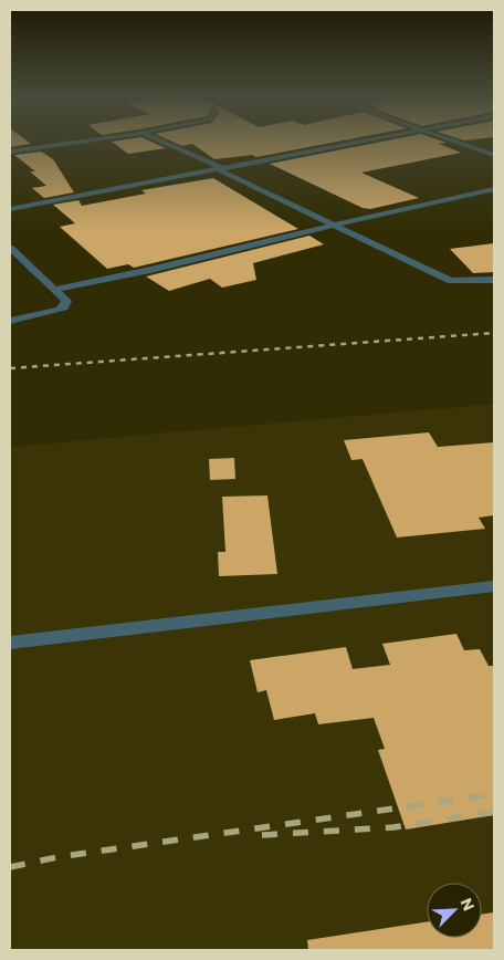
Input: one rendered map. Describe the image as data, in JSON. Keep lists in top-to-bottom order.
{
  "north": "top right"
}
